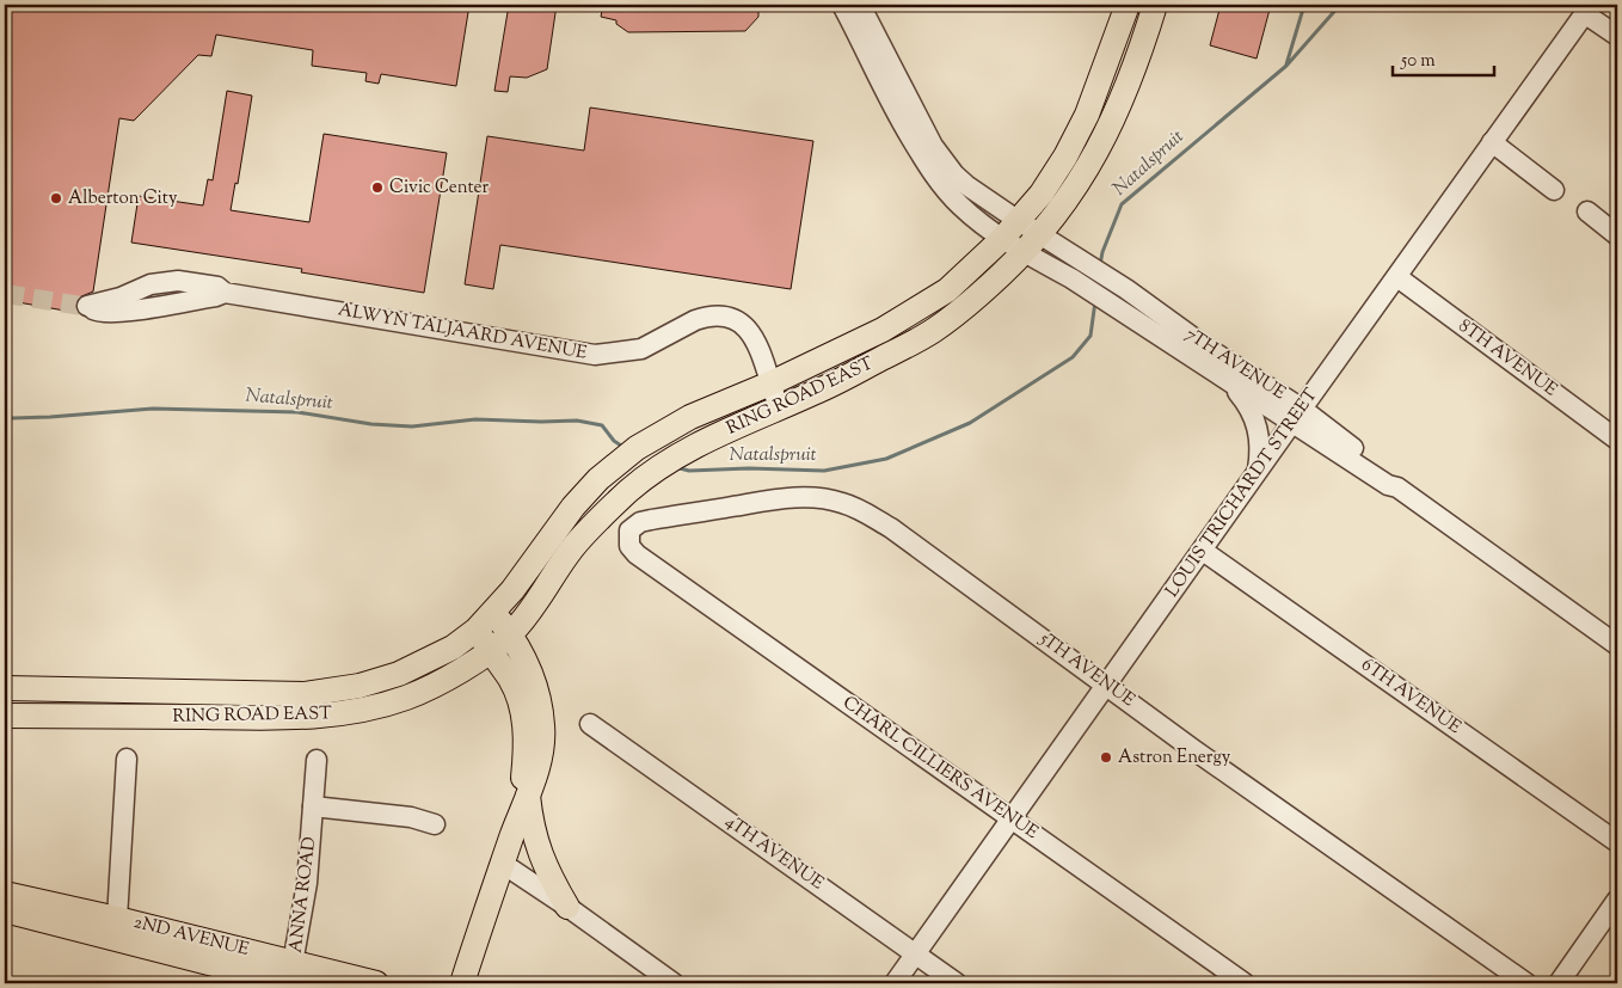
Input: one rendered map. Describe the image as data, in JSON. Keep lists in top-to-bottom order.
{
  "streets": {
    "main road": ["RING ROAD EAST", "2ND AVENUE"],
    "street": [
      "ALWYN TALJAARD AVENUE",
      "8TH AVENUE",
      "7TH AVENUE",
      "LOUIS TRICHARDT STREET",
      "5TH AVENUE",
      "6TH AVENUE",
      "CHARL CILLIERS AVENUE",
      "4TH AVENUE",
      "ANNA ROAD"
    ]
  },
  "crossings": [
    ["ALWYN TALJAARD AVENUE", "RING ROAD EAST"],
    ["8TH AVENUE", "LOUIS TRICHARDT STREET"],
    ["7TH AVENUE", "RING ROAD EAST"],
    ["7TH AVENUE", "LOUIS TRICHARDT STREET"],
    ["LOUIS TRICHARDT STREET", "5TH AVENUE"],
    ["LOUIS TRICHARDT STREET", "6TH AVENUE"],
    ["LOUIS TRICHARDT STREET", "CHARL CILLIERS AVENUE"],
    ["LOUIS TRICHARDT STREET", "4TH AVENUE"],
    ["5TH AVENUE", "CHARL CILLIERS AVENUE"],
    ["ANNA ROAD", "2ND AVENUE"]
  ],
  "water": ["Natalspruit"],
  "places": ["Civic Center", "Alberton City", "Astron Energy"],
  "scale_bar": "50 m"
}
